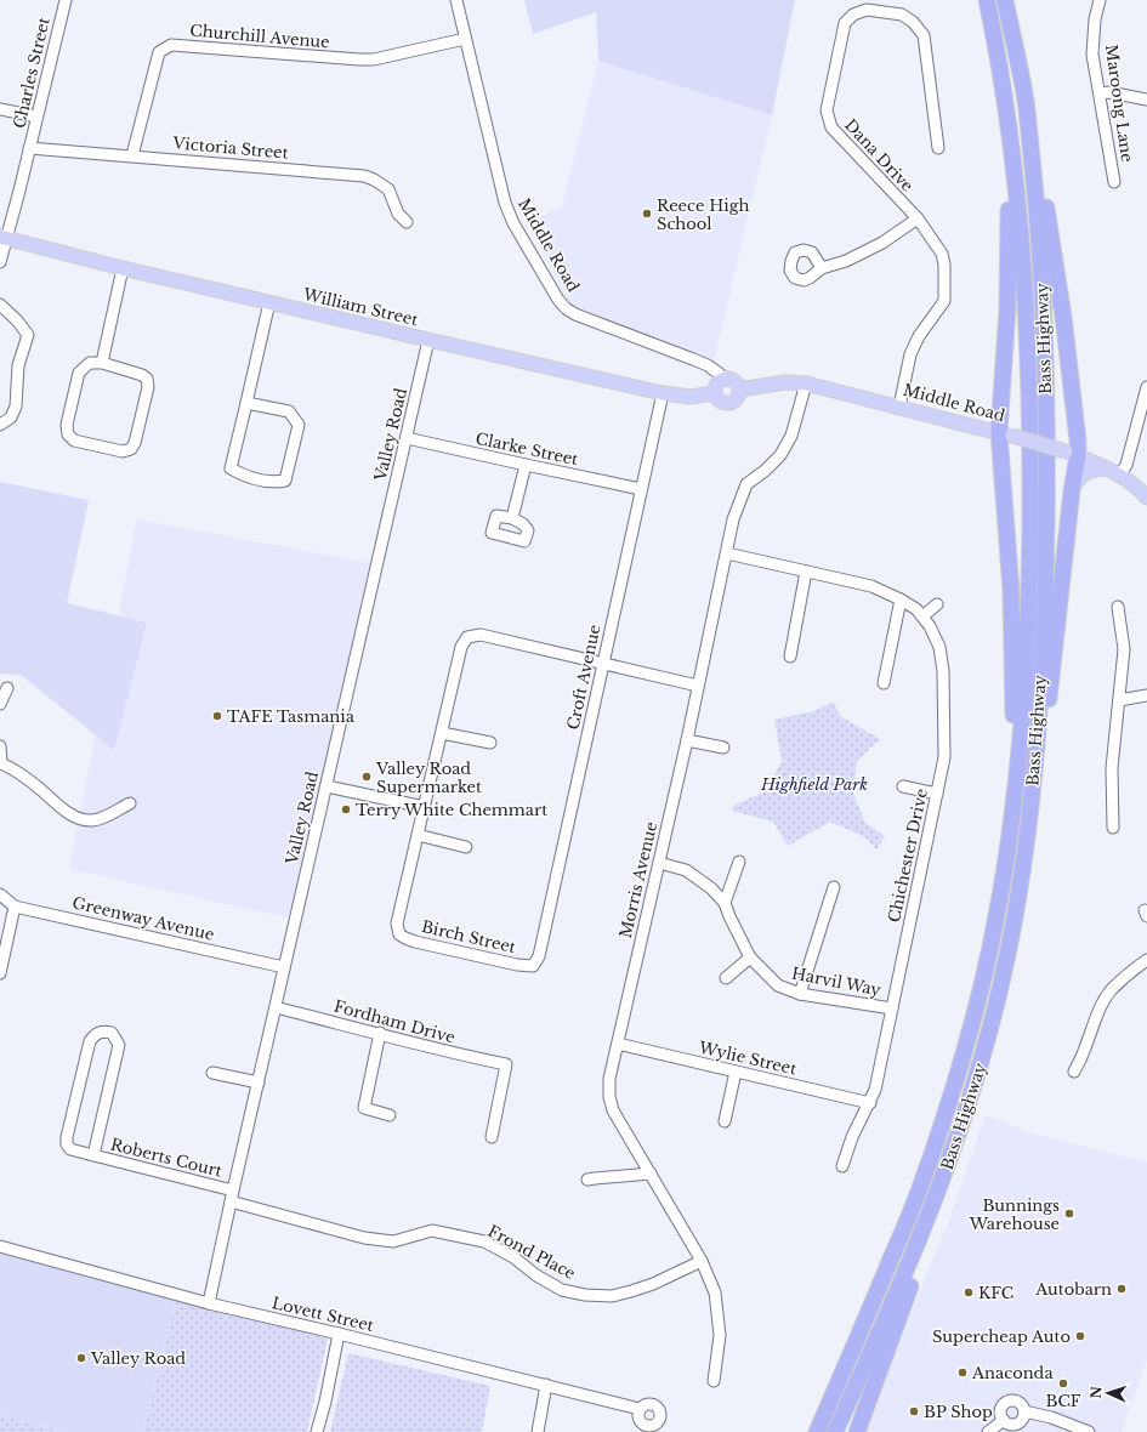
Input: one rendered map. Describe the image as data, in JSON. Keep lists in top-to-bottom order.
{
  "streets": {
    "highway": ["Bass Highway"],
    "main road": ["Middle Road", "William Street"],
    "street": [
      "Churchill Avenue",
      "Charles Street",
      "Maroong Lane",
      "Victoria Street",
      "Dana Drive",
      "Valley Road",
      "Clarke Street",
      "Croft Avenue",
      "Chichester Drive",
      "Morris Avenue",
      "Greenway Avenue",
      "Birch Street",
      "Harvil Way",
      "Fordham Drive",
      "Wylie Street",
      "Roberts Court",
      "Frond Place",
      "Lovett Street"
    ]
  },
  "crossings": [
    ["Churchill Avenue", "Victoria Street"],
    ["Churchill Avenue", "Middle Road"],
    ["Charles Street", "Victoria Street"],
    ["Charles Street", "William Street"],
    ["Dana Drive", "Middle Road"],
    ["Middle Road", "William Street"],
    ["Middle Road", "Morris Avenue"],
    ["William Street", "Valley Road"],
    ["William Street", "Croft Avenue"],
    ["Valley Road", "Clarke Street"],
    ["Valley Road", "Greenway Avenue"],
    ["Valley Road", "Fordham Drive"],
    ["Valley Road", "Roberts Court"],
    ["Valley Road", "Frond Place"],
    ["Valley Road", "Lovett Street"],
    ["Clarke Street", "Croft Avenue"],
    ["Croft Avenue", "Birch Street"],
    ["Chichester Drive", "Morris Avenue"],
    ["Chichester Drive", "Harvil Way"],
    ["Chichester Drive", "Wylie Street"],
    ["Morris Avenue", "Harvil Way"],
    ["Morris Avenue", "Wylie Street"],
    ["Morris Avenue", "Frond Place"],
    ["Roberts Court", "Frond Place"]
  ],
  "parks": ["Highfield Park"],
  "places": [
    "Reece High School",
    "TAFE Tasmania",
    "Valley Road Supermarket",
    "Terry White Chemmart",
    "Bunnings Warehouse",
    "Autobarn",
    "KFC",
    "Supercheap Auto",
    "Valley Road",
    "Anaconda",
    "BCF",
    "BP Shop"
  ],
  "north": "left"
}
